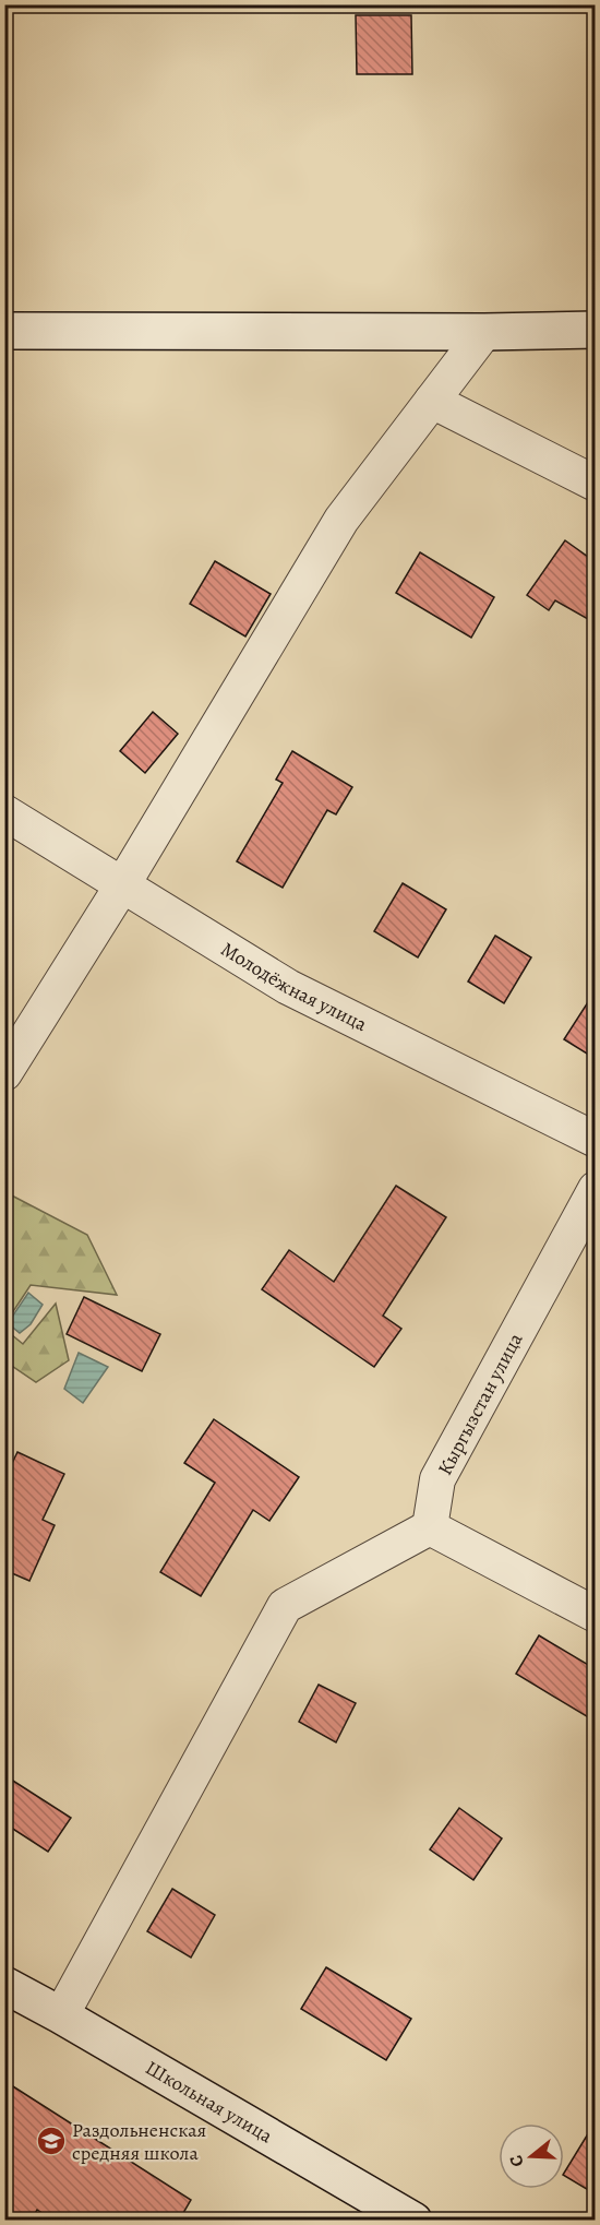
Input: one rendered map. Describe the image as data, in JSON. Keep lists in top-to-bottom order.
{
  "streets": {
    "street": ["Молодёжная улица", "Кыргызстан улица", "Школьная улица"]
  },
  "places": {
    "school or university": ["Раздольненская средняя школа"]
  },
  "north": "left"
}
